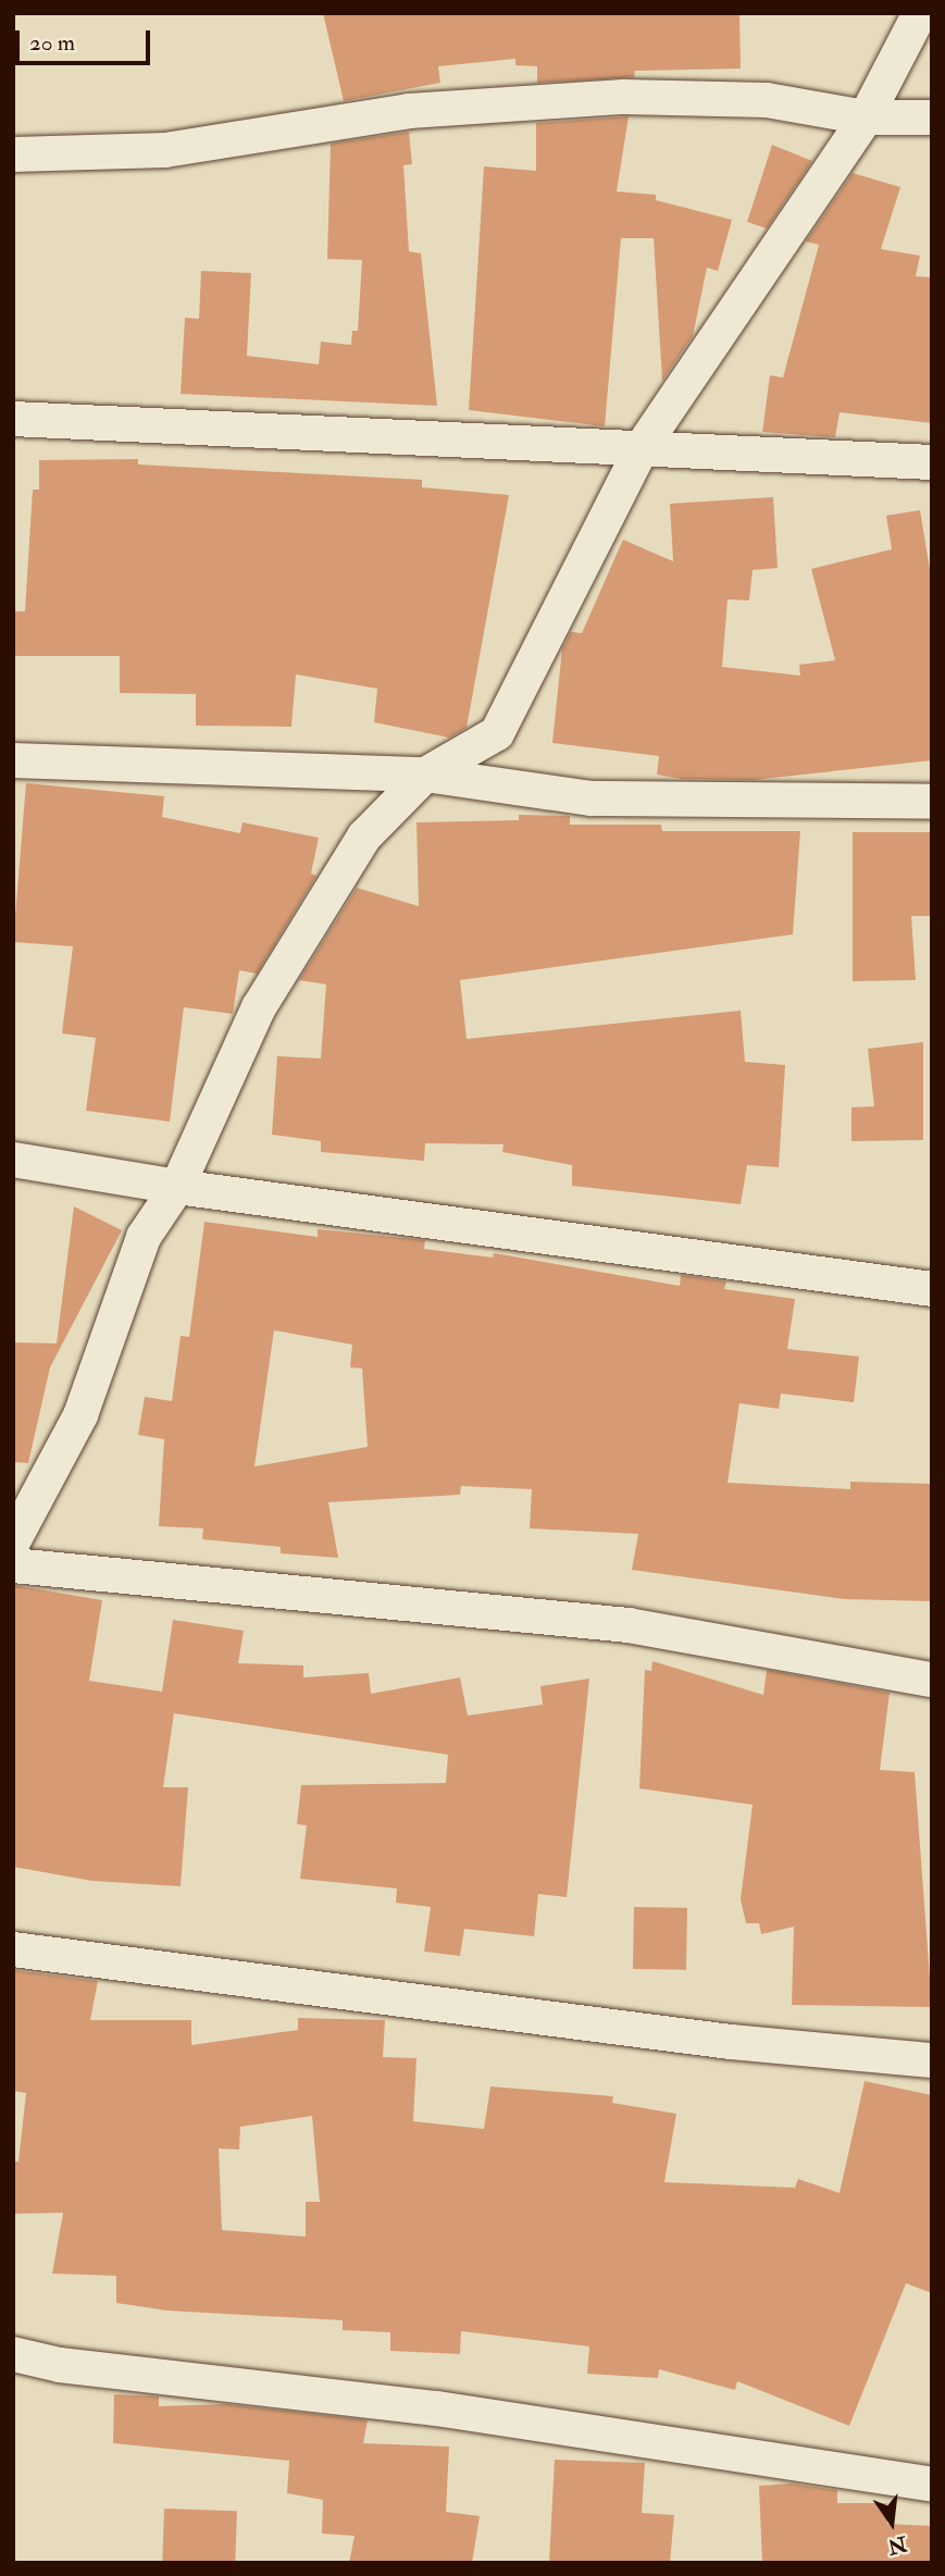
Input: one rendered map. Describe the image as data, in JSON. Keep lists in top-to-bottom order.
{
  "scale_bar": "20 m",
  "north": "bottom"
}
